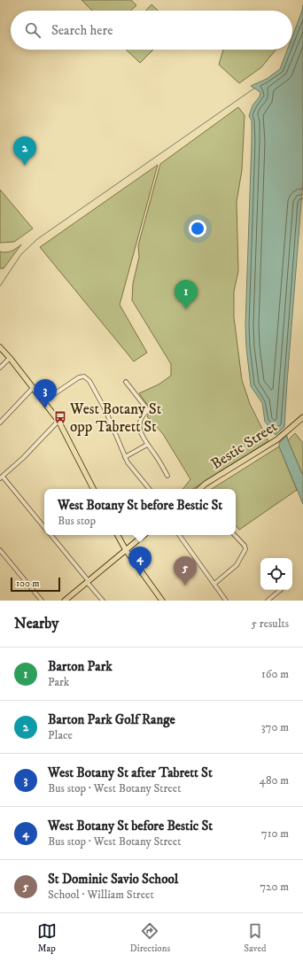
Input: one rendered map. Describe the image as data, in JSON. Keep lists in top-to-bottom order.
{
  "streets": {
    "main road": ["Bestic Street"]
  },
  "places": {
    "bus stop": ["West Botany St opp Tabrett St"]
  },
  "scale_bar": "100 m",
  "page": {
    "search": "Search here",
    "pins": [
      "2",
      "1",
      "3",
      "4",
      "5"
    ],
    "popup": ["West Botany St before Bestic St", "Bus stop"],
    "scale": "100 m",
    "heading": ["Nearby", "5 results"],
    "list": [
      {
        "mark": "1",
        "name": "Barton Park",
        "note": "Park",
        "value": "160 m"
      },
      {
        "mark": "2",
        "name": "Barton Park Golf Range",
        "note": "Place",
        "value": "370 m"
      },
      {
        "mark": "3",
        "name": "West Botany St after Tabrett St",
        "note": "Bus stop · West Botany Street",
        "value": "480 m"
      },
      {
        "mark": "4",
        "name": "West Botany St before Bestic St",
        "note": "Bus stop · West Botany Street",
        "value": "710 m"
      },
      {
        "mark": "5",
        "name": "St Dominic Savio School",
        "note": "School · William Street",
        "value": "720 m"
      }
    ],
    "nav": ["Map", "Directions", "Saved"]
  }
}
